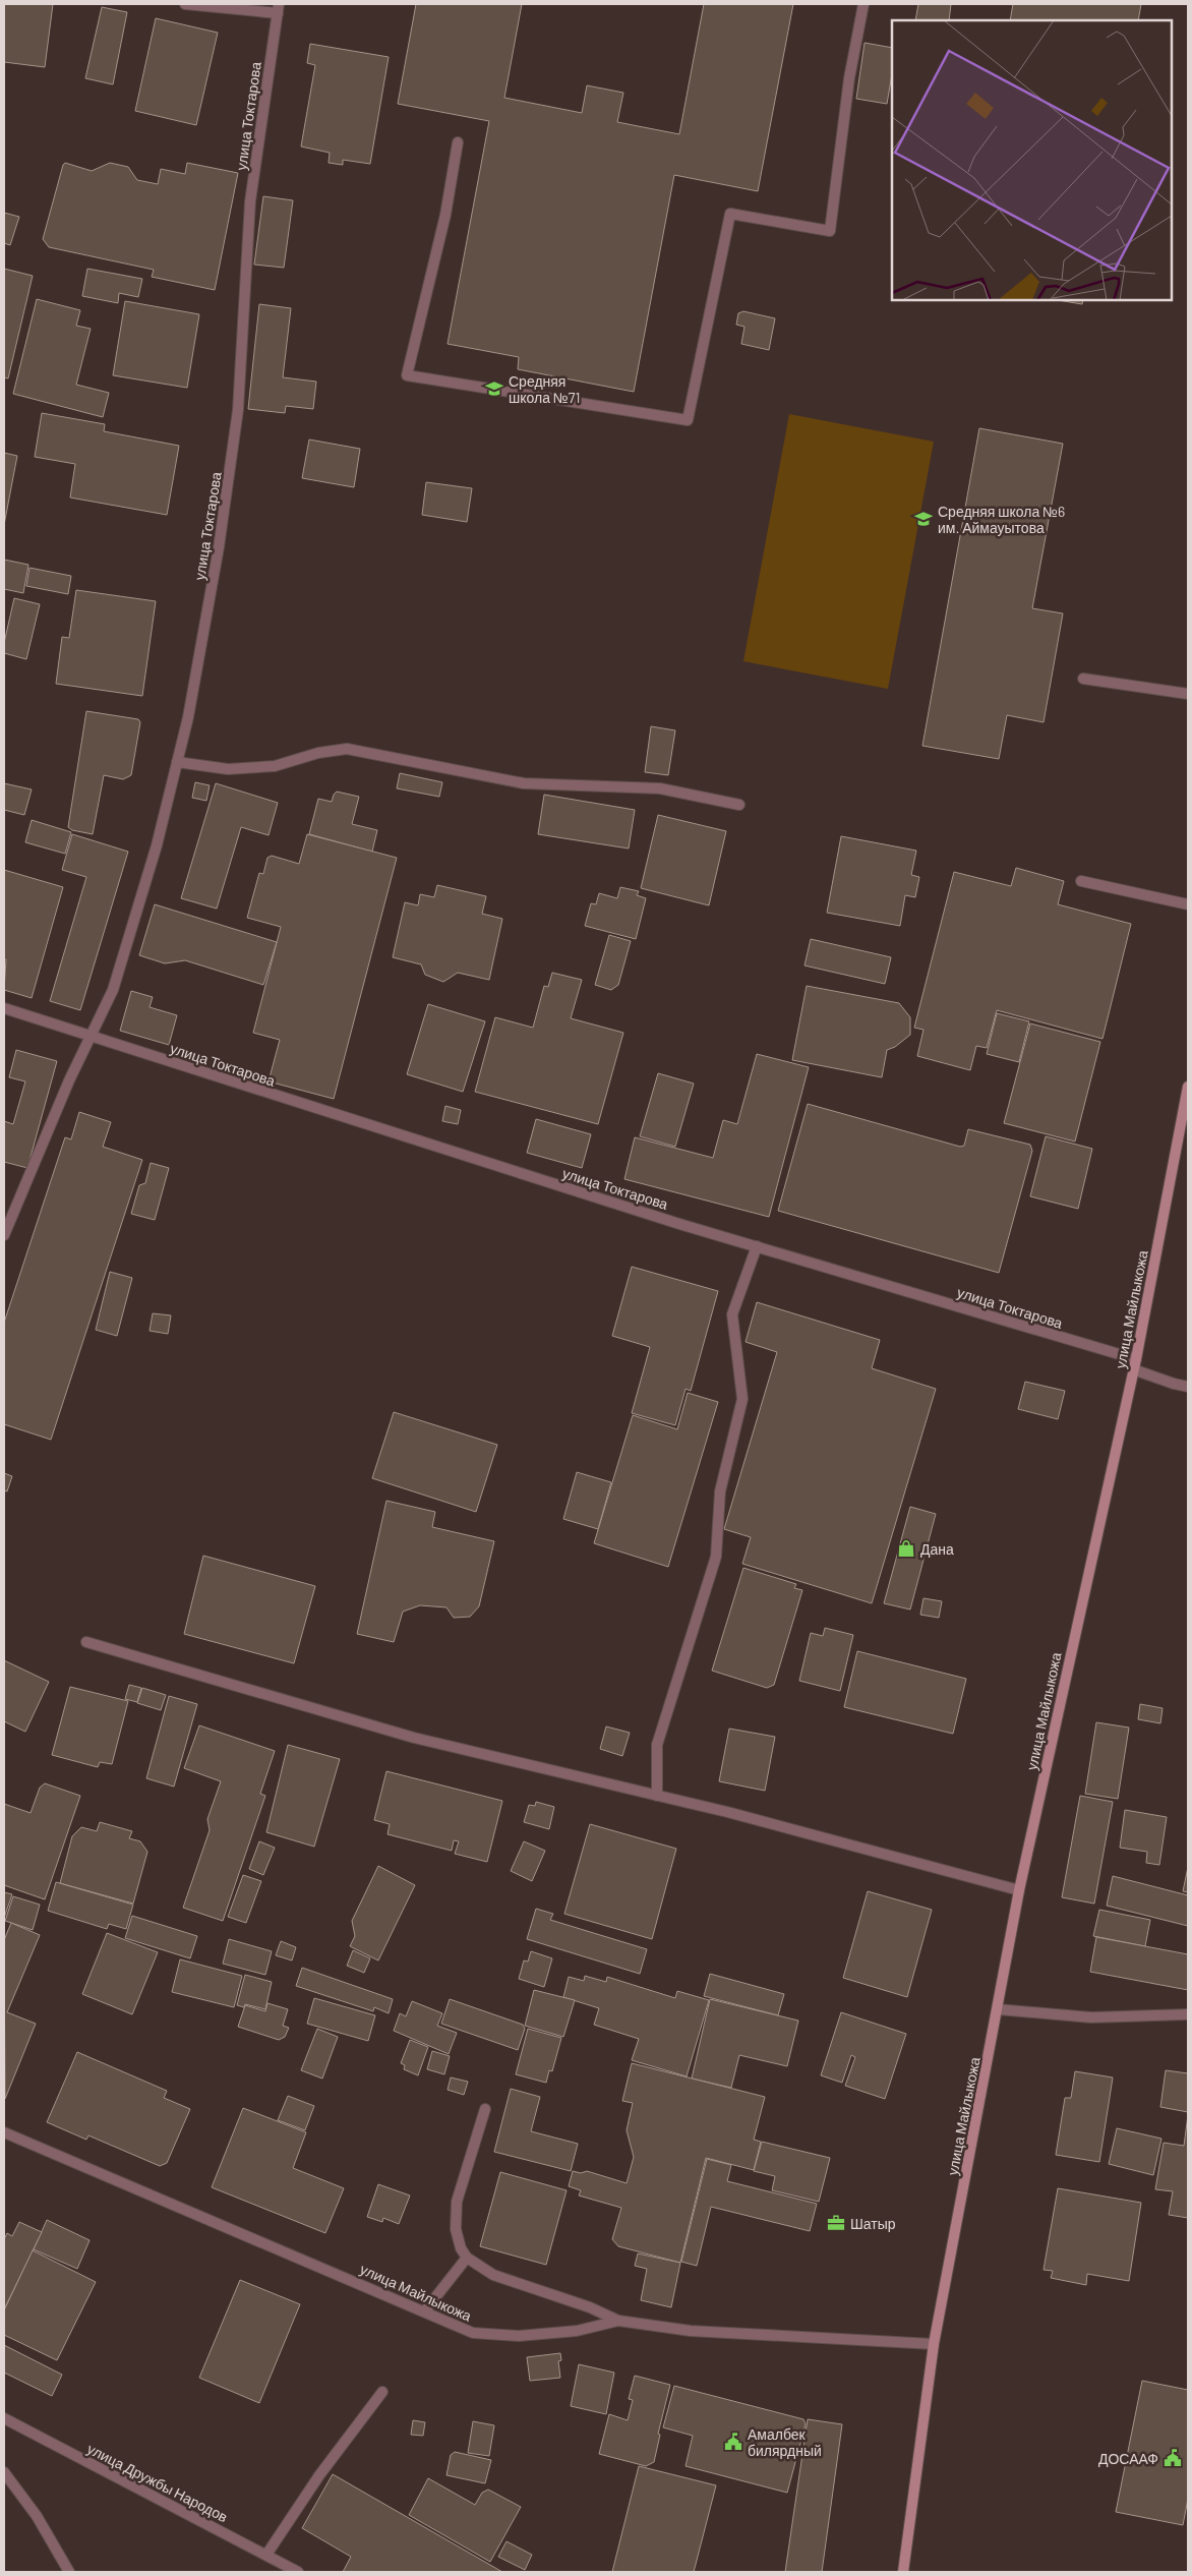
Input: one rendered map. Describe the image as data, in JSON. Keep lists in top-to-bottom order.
{
  "streets": {
    "street": ["улица Токтарова", "улица Майлыкожа", "улица Дружбы Народов"]
  },
  "crossings": [
    ["улица Токтарова", "улица Майлыкожа"]
  ],
  "places": {
    "school or university": ["Средняя школа №71", "Средняя школа №6 им. Аймауытова"],
    "shop": ["Дана"],
    "office": ["Шатыр"],
    "public building": ["Амалбек билярдный", "ДОСААФ"]
  }
}
